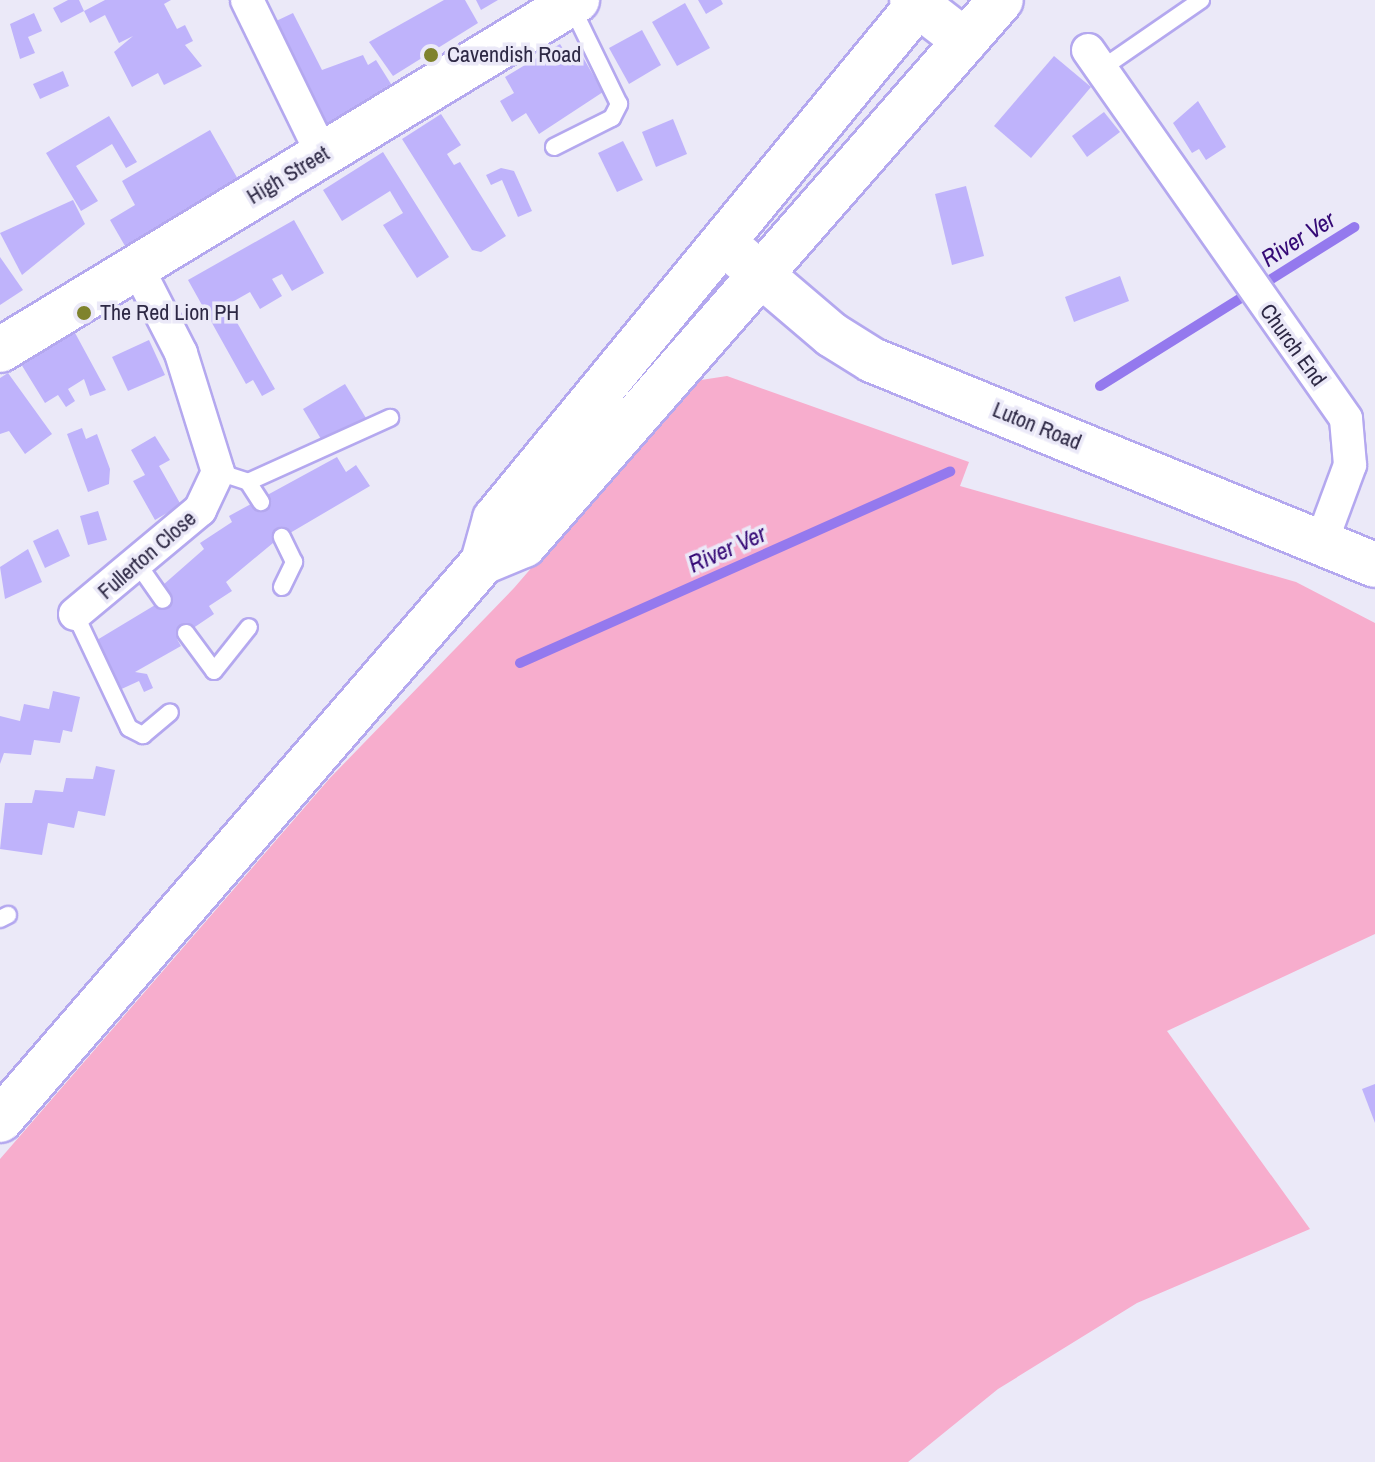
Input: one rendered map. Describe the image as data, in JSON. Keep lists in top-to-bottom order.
{
  "streets": {
    "main road": ["High Street", "Luton Road"],
    "street": ["Church End", "Fullerton Close"]
  },
  "crossings": [
    ["Church End", "Luton Road"]
  ],
  "water": ["River Ver"],
  "places": ["Cavendish Road", "The Red Lion PH"]
}
